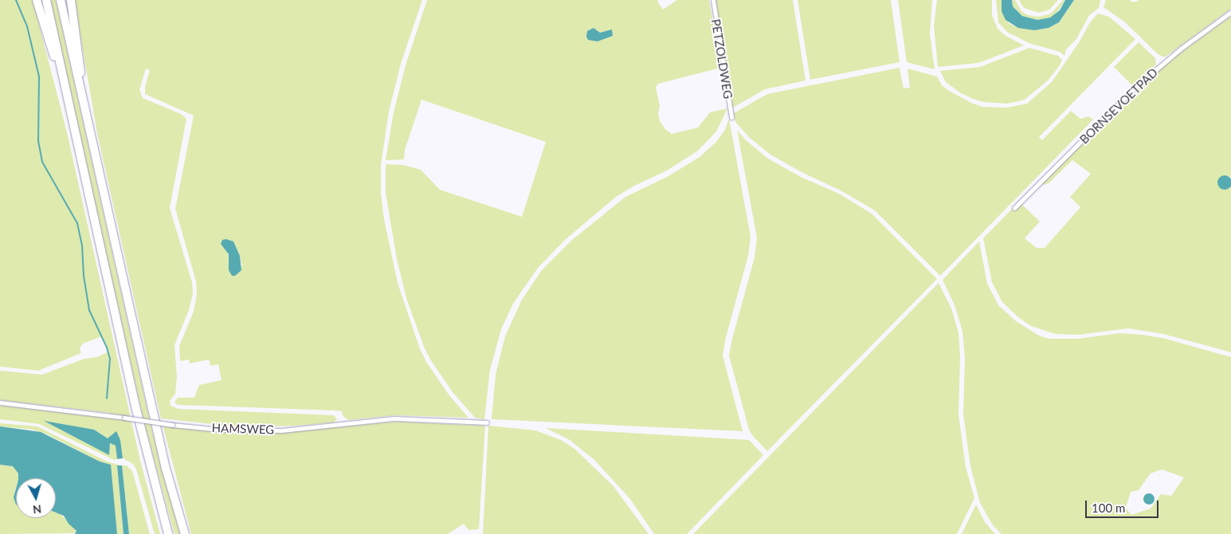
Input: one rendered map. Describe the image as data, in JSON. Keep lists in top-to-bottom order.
{
  "streets": {
    "street": ["PETZOLDWEG", "BORNSEVOETPAD", "HAMSWEG"]
  },
  "scale_bar": "100 m",
  "north": "bottom"
}
